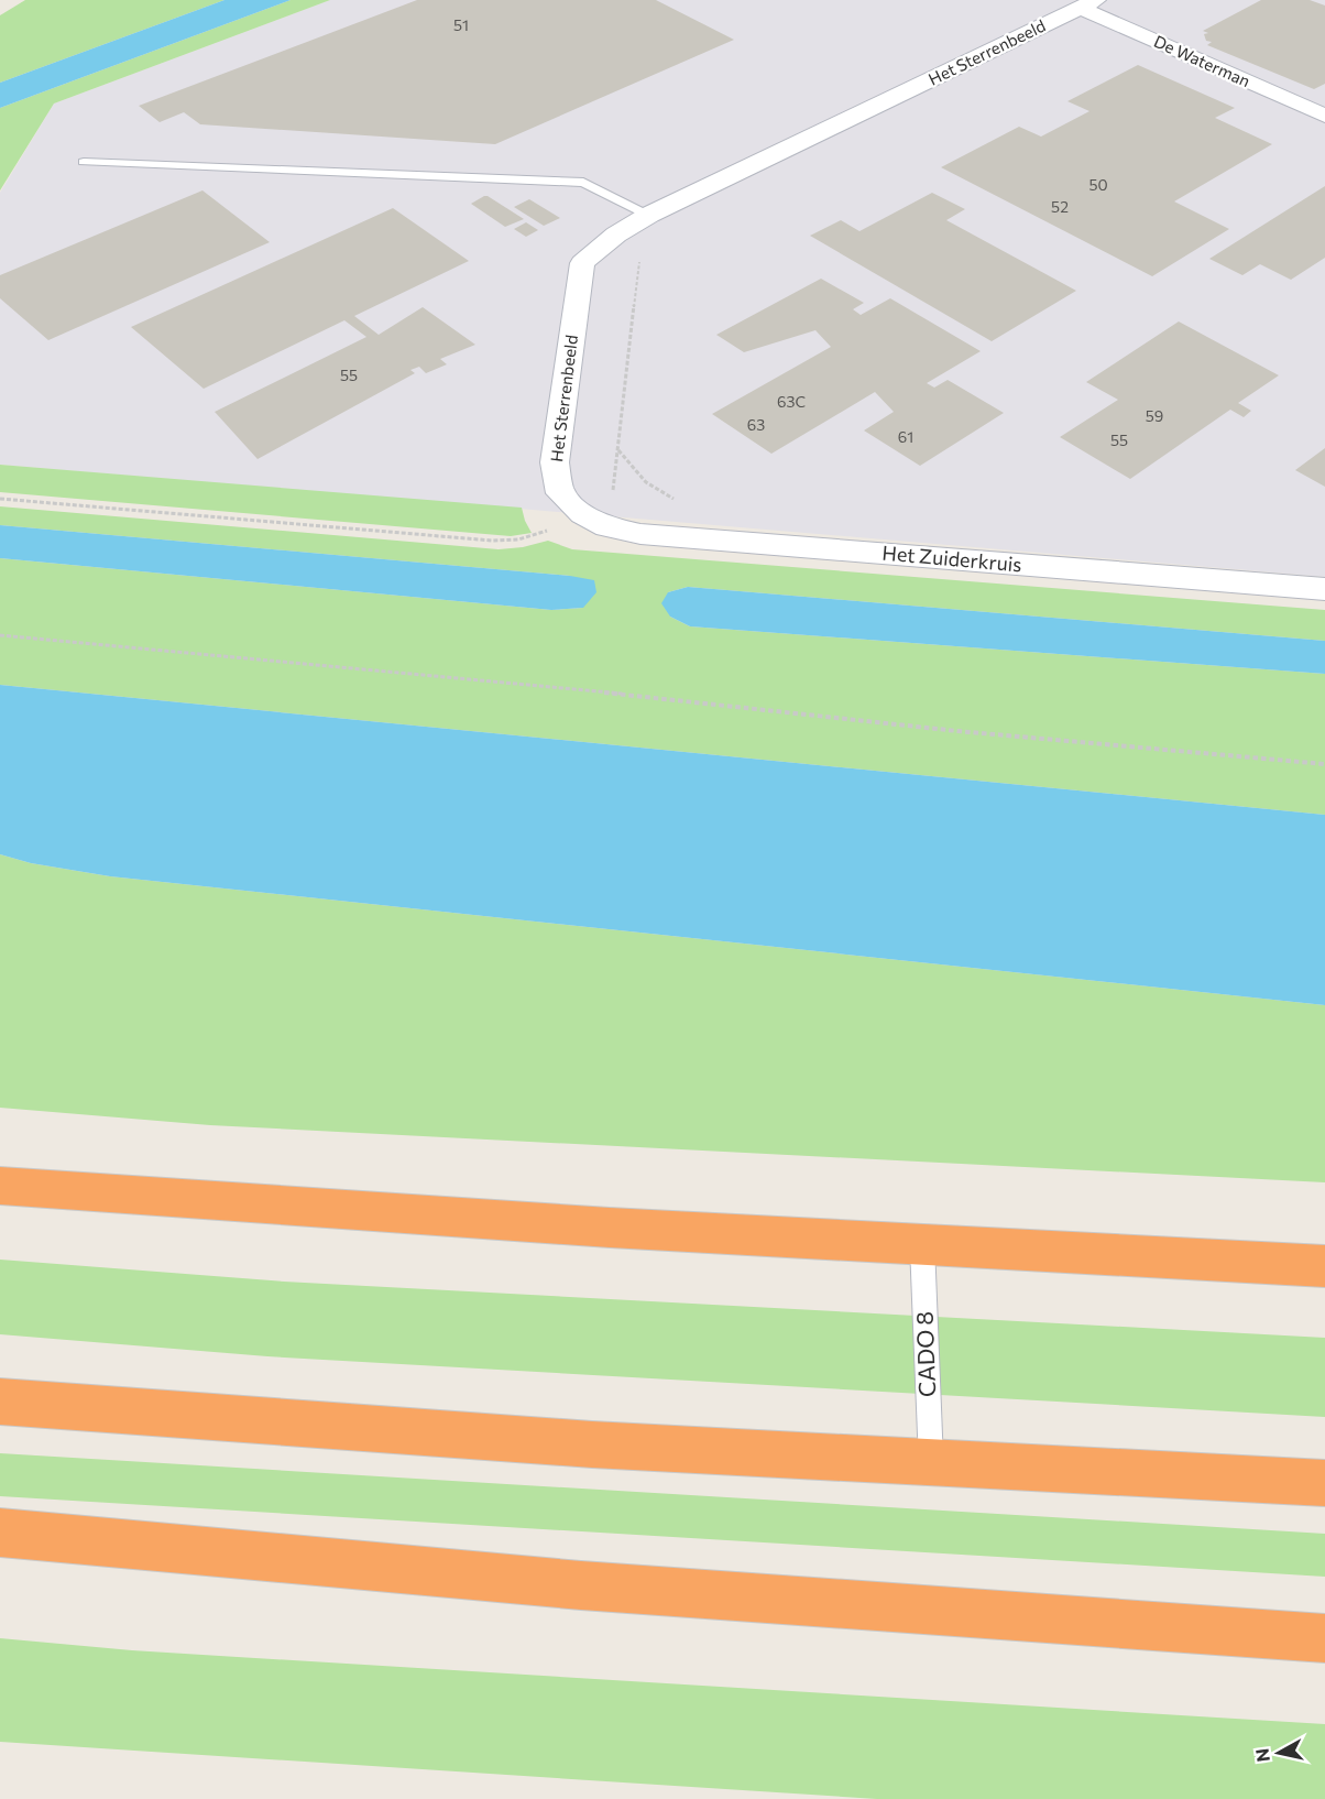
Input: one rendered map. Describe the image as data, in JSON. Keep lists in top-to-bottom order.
{
  "streets": {
    "street": ["Het Sterrenbeeld", "De Waterman", "Het Zuiderkruis"],
    "lane": ["CADO 8"]
  },
  "crossings": [
    ["Het Sterrenbeeld", "De Waterman"],
    ["Het Sterrenbeeld", "Het Zuiderkruis"]
  ],
  "house_numbers": [
    "51",
    "50",
    "52",
    "55",
    "63C",
    "59",
    "63",
    "61",
    "55"
  ],
  "north": "left"
}
